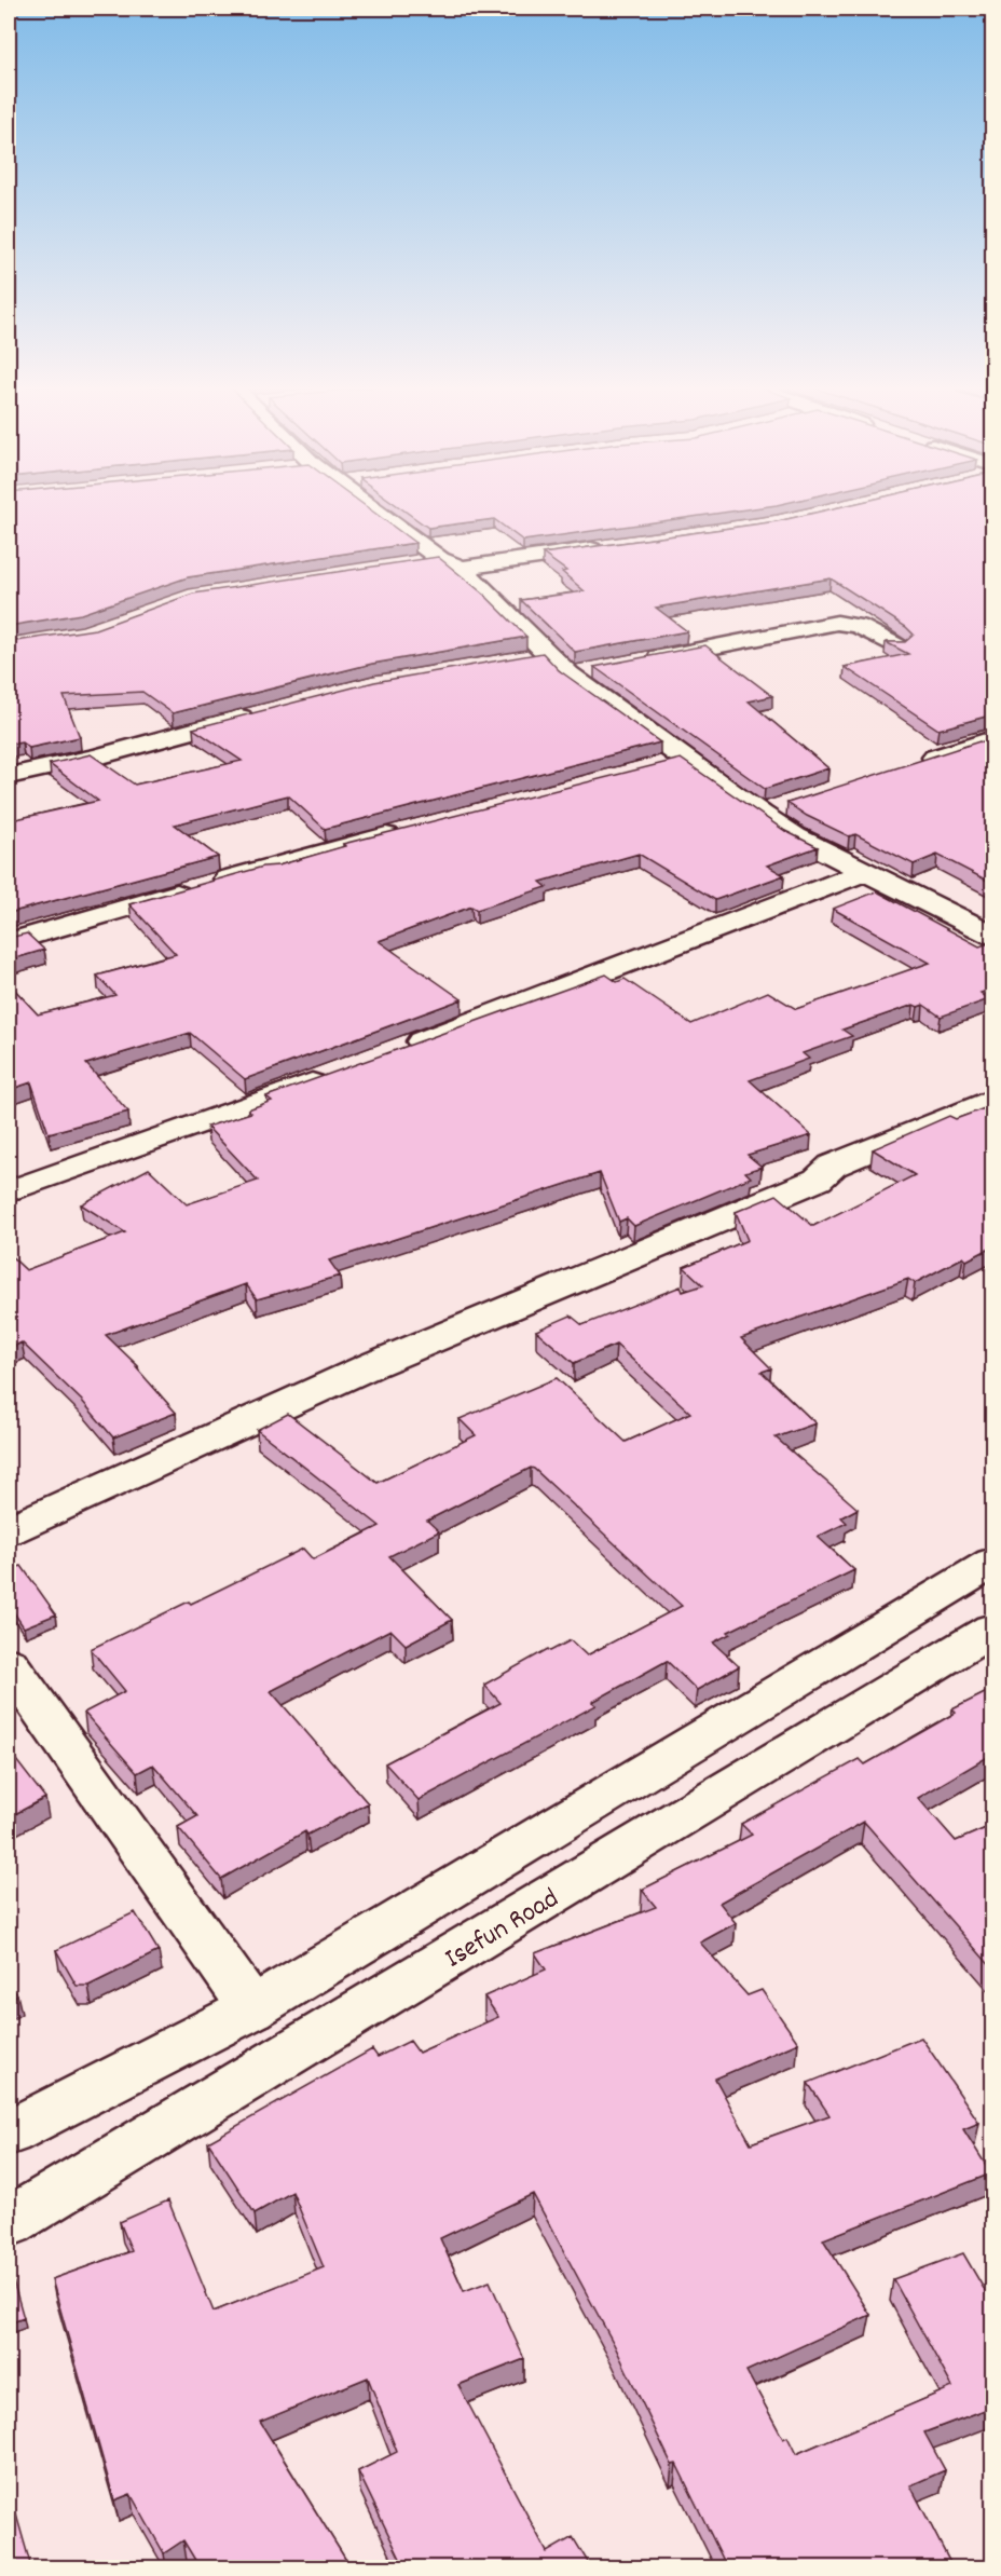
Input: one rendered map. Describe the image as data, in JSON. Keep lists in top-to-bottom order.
{
  "streets": {
    "street": ["Isefun Road"]
  }
}
